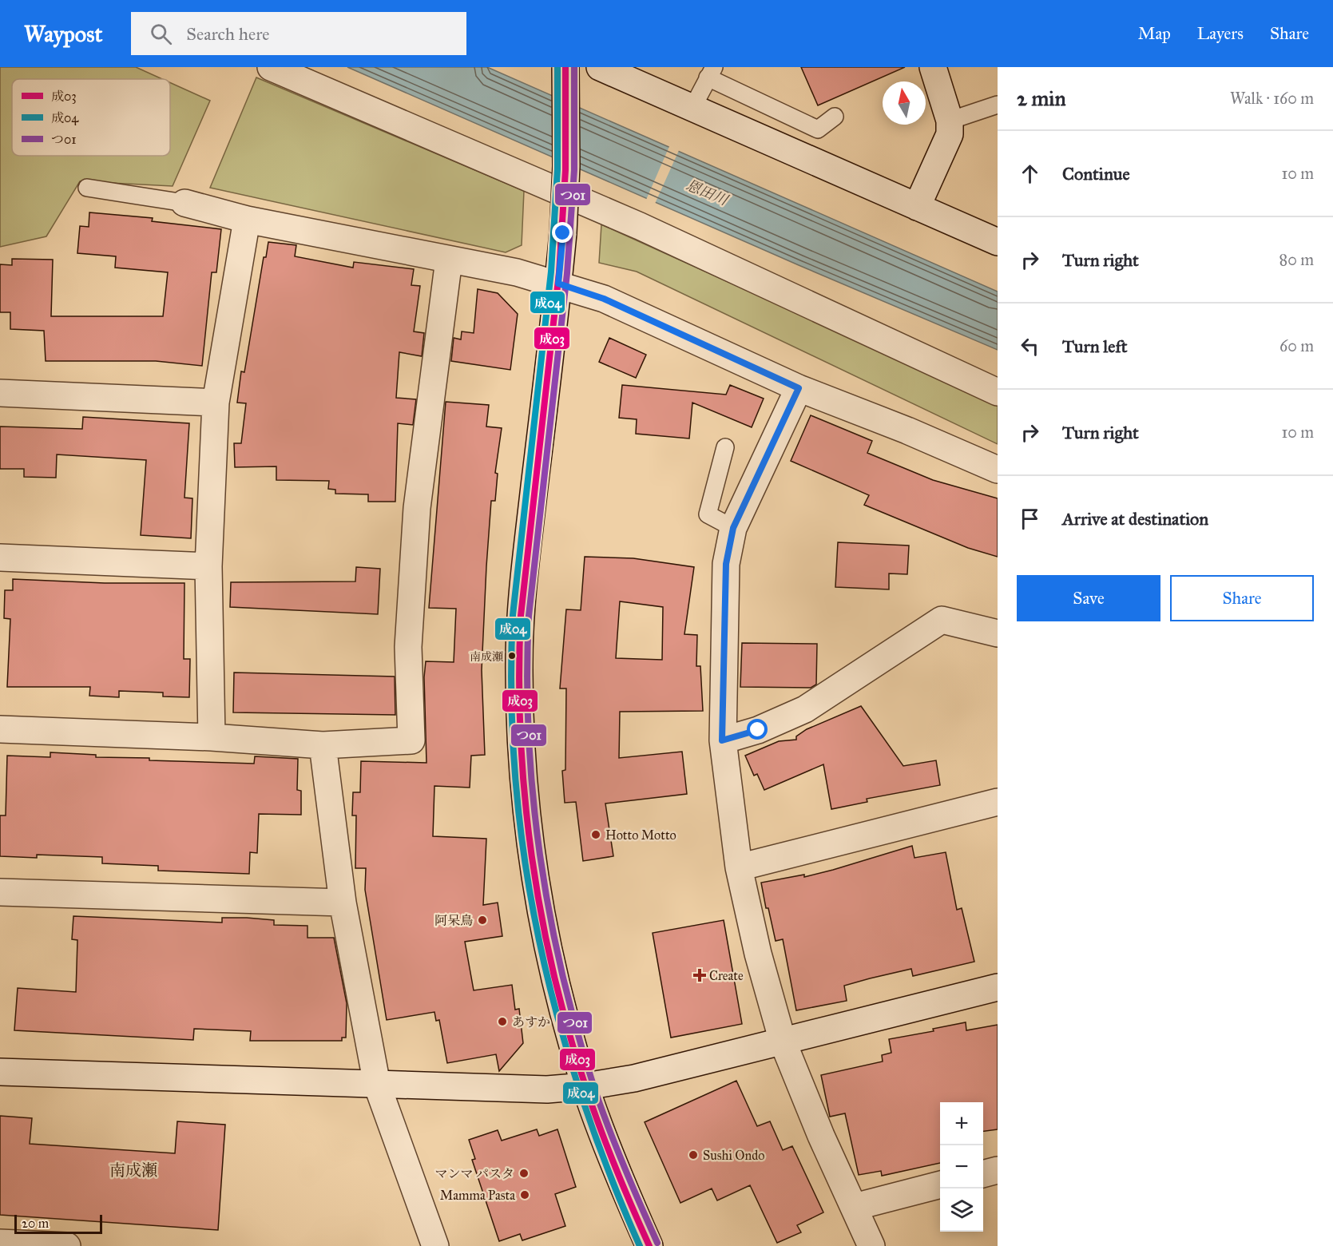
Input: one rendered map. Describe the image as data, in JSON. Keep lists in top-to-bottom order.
{
  "districts": ["南成瀬"],
  "water": ["恩田川"],
  "places": {
    "other": [
      "南成瀬",
      "Hotto Motto",
      "阿呆鳥",
      "あすか",
      "Sushi Ondo",
      "マンマ パスタ",
      "Mamma Pasta"
    ],
    "health": ["Create"]
  },
  "lines": ["transit line 成03", "transit line 成04", "transit line つ01"],
  "legend": ["成03", "成04", "つ01"],
  "scale_bar": "20 m",
  "north": "top",
  "page": {
    "header": "Waypost",
    "search": "Search here",
    "nav": ["Map", "Layers", "Share"],
    "heading": ["2 min", "Walk · 160 m"],
    "list": [
      ["Continue", "10 m"],
      ["Turn right", "80 m"],
      ["Turn left", "60 m"],
      ["Turn right", "10 m"],
      "Arrive at destination"
    ],
    "buttons": ["Save", "Share"],
    "map_buttons": ["+", "−"],
    "scale": "20 m"
  }
}
